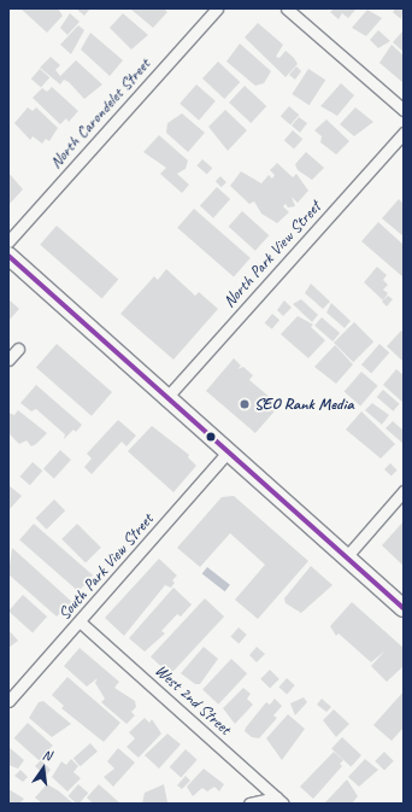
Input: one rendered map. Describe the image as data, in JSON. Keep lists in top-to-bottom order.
{
  "streets": {
    "street": [
      "North Carondelet Street",
      "North Park View Street",
      "South Park View Street",
      "West 2nd Street"
    ]
  },
  "crossings": [
    ["South Park View Street", "West 2nd Street"]
  ],
  "places": ["SEO Rank Media"],
  "north": "top"
}
